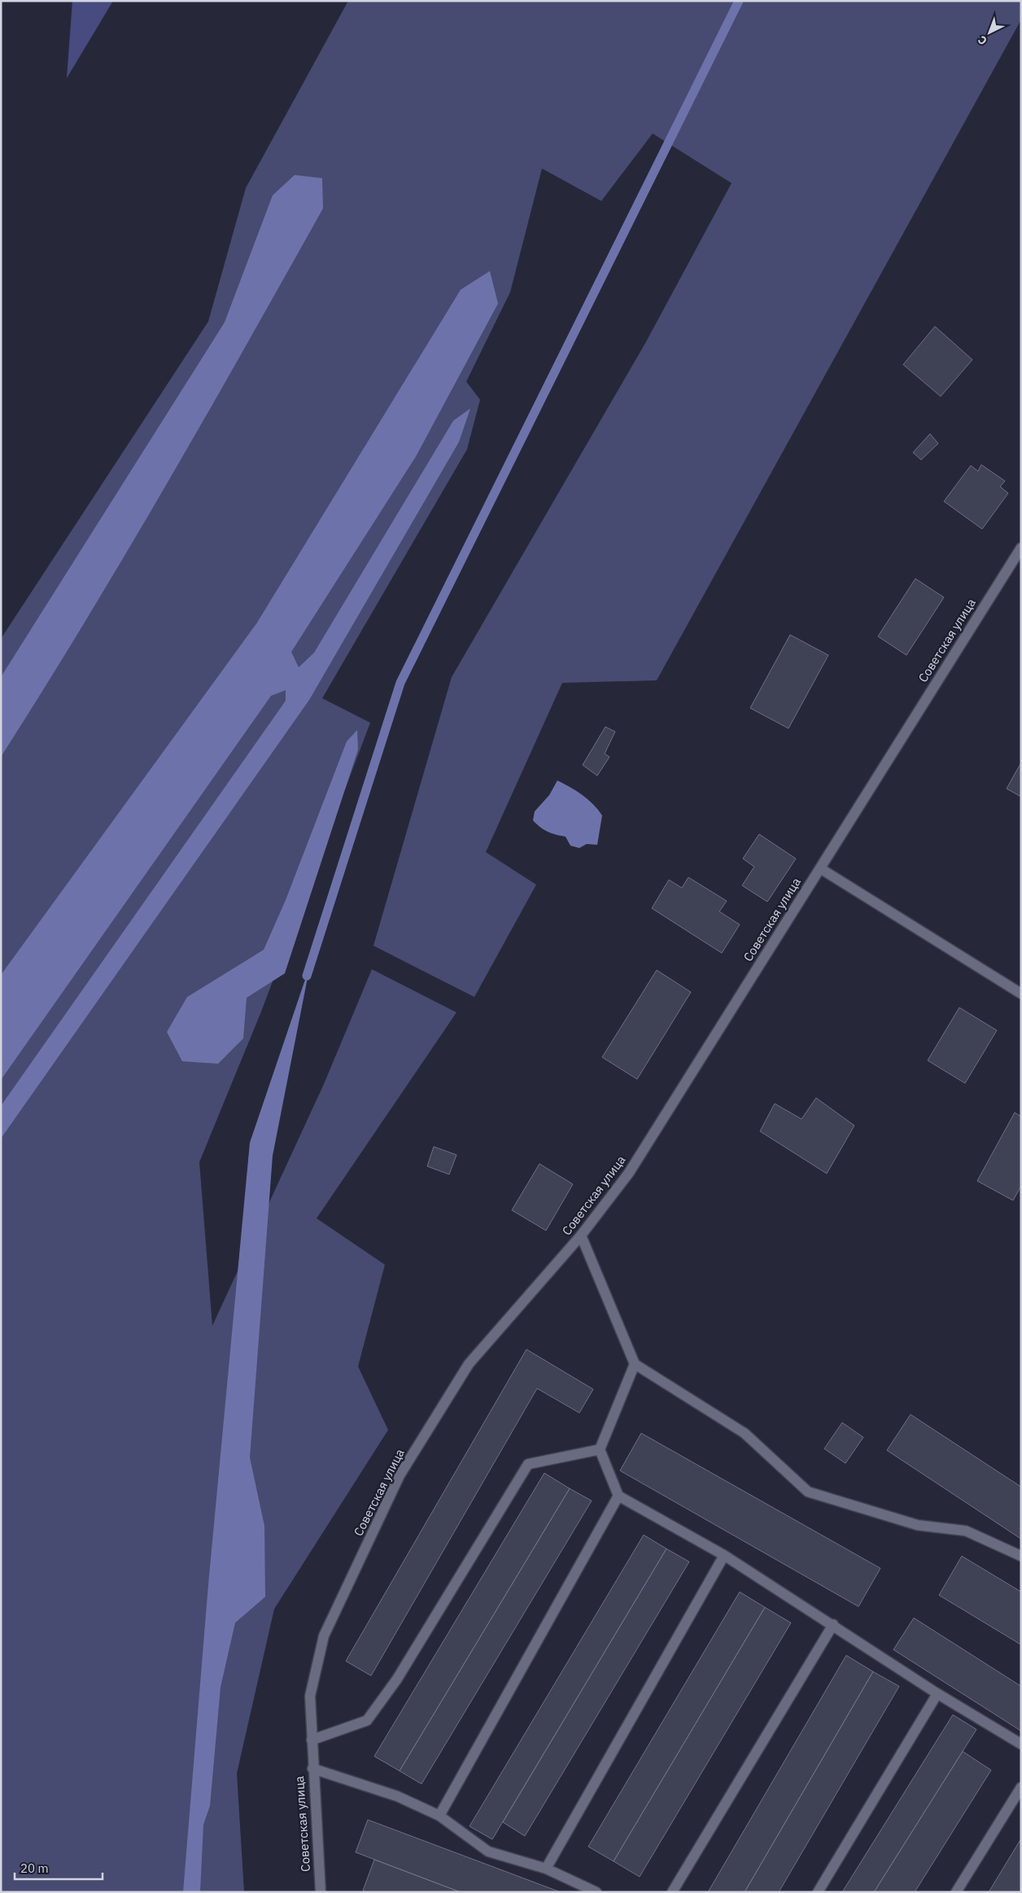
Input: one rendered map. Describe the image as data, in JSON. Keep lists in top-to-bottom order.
{
  "streets": {
    "street": ["Советская улица"]
  },
  "scale_bar": "20 m",
  "north": "bottom left"
}
